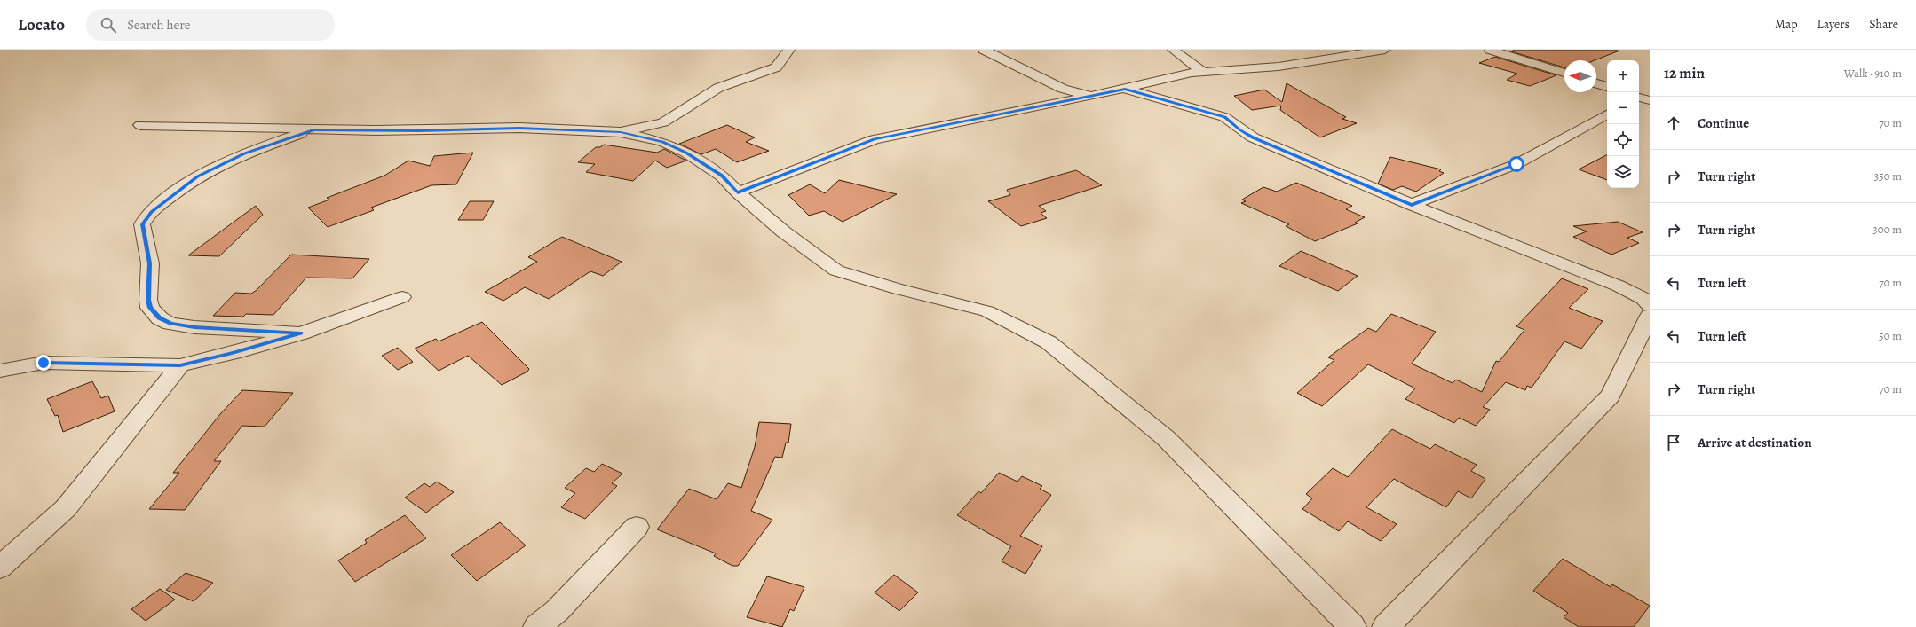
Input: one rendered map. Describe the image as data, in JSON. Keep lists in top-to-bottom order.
{
  "north": "left",
  "page": {
    "header": "Locato",
    "search": "Search here",
    "nav": ["Map", "Layers", "Share"],
    "heading": ["12 min", "Walk · 910 m"],
    "map_buttons": ["+", "−"],
    "list": [
      ["Continue", "70 m"],
      ["Turn right", "350 m"],
      ["Turn right", "300 m"],
      ["Turn left", "70 m"],
      ["Turn left", "50 m"],
      ["Turn right", "70 m"],
      "Arrive at destination"
    ]
  }
}
